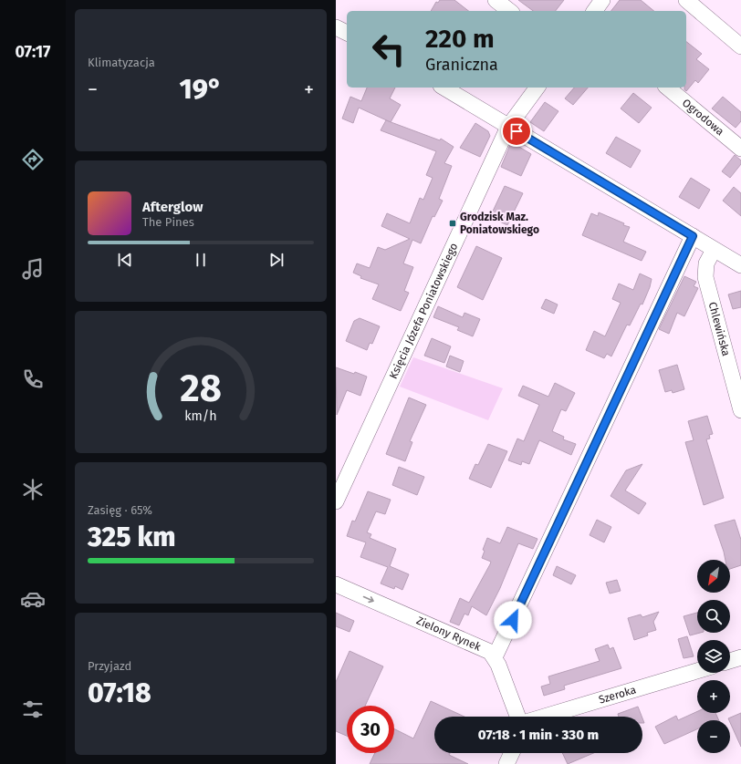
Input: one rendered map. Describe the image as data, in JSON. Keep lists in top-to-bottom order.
{
  "streets": {
    "street": [
      "Ogrodowa",
      "Księcia Józefa Poniatowskiego",
      "Chlewińska",
      "Zielony Rynek",
      "Szeroka"
    ]
  },
  "one_way": ["Zielony Rynek"],
  "places": {
    "transit": ["Grodzisk Maz. Poniatowskiego"]
  },
  "north": "bottom left",
  "page": {
    "tabs": "07:17",
    "tile": [
      "Klimatyzacja",
      ["Zasięg · 65%", "325 km"],
      ["Przyjazd", "07:18"]
    ],
    "turn": ["220 m", "Graniczna"],
    "heat": ["−", "19°", "+"],
    "song": ["Afterglow", "The Pines"],
    "map_buttons": ["+", "−"],
    "limit": "30",
    "trip": "07:18 · 1 min · 330 m",
    "gauge": ["28", "km/h"]
  }
}
